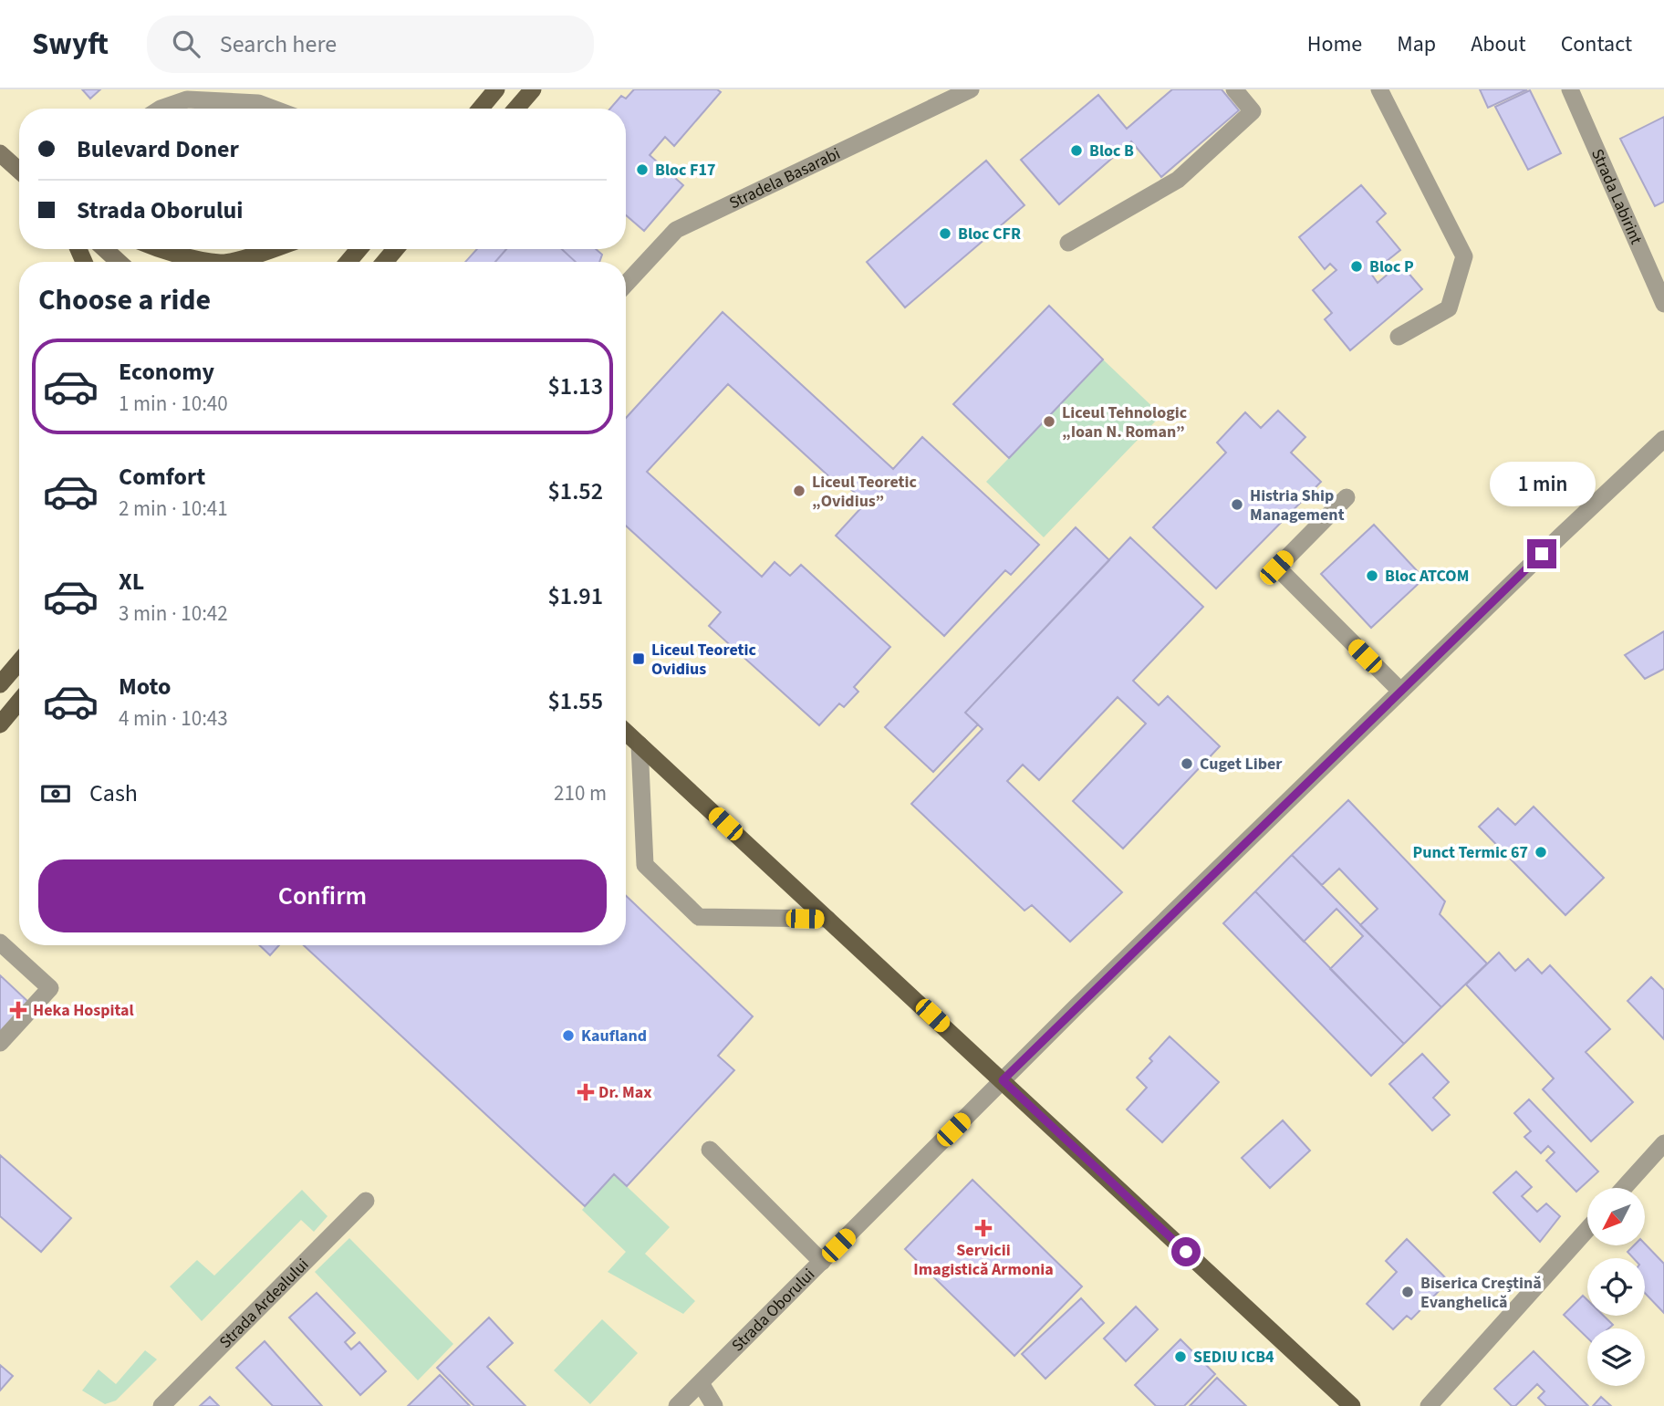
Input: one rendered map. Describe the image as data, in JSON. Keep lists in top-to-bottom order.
{
  "streets": {
    "street": [
      "Stradela Basarabi",
      "Strada Labirint",
      "Strada Ardealului",
      "Strada Oborului"
    ]
  },
  "places": {
    "other": [
      "Bloc B",
      "Bloc F17",
      "Bloc CFR",
      "Bloc P",
      "Liceul Tehnologic „Ioan N. Roman”",
      "Liceul Teoretic „Ovidius”",
      "Histria Ship Management",
      "Bloc ATCOM",
      "Cuget Liber",
      "Punct Termic 67",
      "Kaufland",
      "Biserica Creștină Evanghelică",
      "SEDIU ICB4"
    ],
    "transit": ["Liceul Teoretic Ovidius"],
    "health": ["Heka Hospital", "Dr. Max", "Servicii Imagistică Armonia"]
  },
  "north": "bottom left",
  "page": {
    "header": "Swyft",
    "search": "Search here",
    "nav": [
      "Home",
      "Map",
      "About",
      "Contact"
    ],
    "banner": ["Bulevard Doner", "Strada Oborului"],
    "heading": "Choose a ride",
    "list": [
      {
        "name": "Economy",
        "note": "1 min · 10:40",
        "value": "$1.13"
      },
      {
        "name": "Comfort",
        "note": "2 min · 10:41",
        "value": "$1.52"
      },
      {
        "name": "XL",
        "note": "3 min · 10:42",
        "value": "$1.91"
      },
      {
        "name": "Moto",
        "note": "4 min · 10:43",
        "value": "$1.55"
      }
    ],
    "bubble": "1 min",
    "pay": ["Cash", "210 m"],
    "buttons": "Confirm"
  }
}
